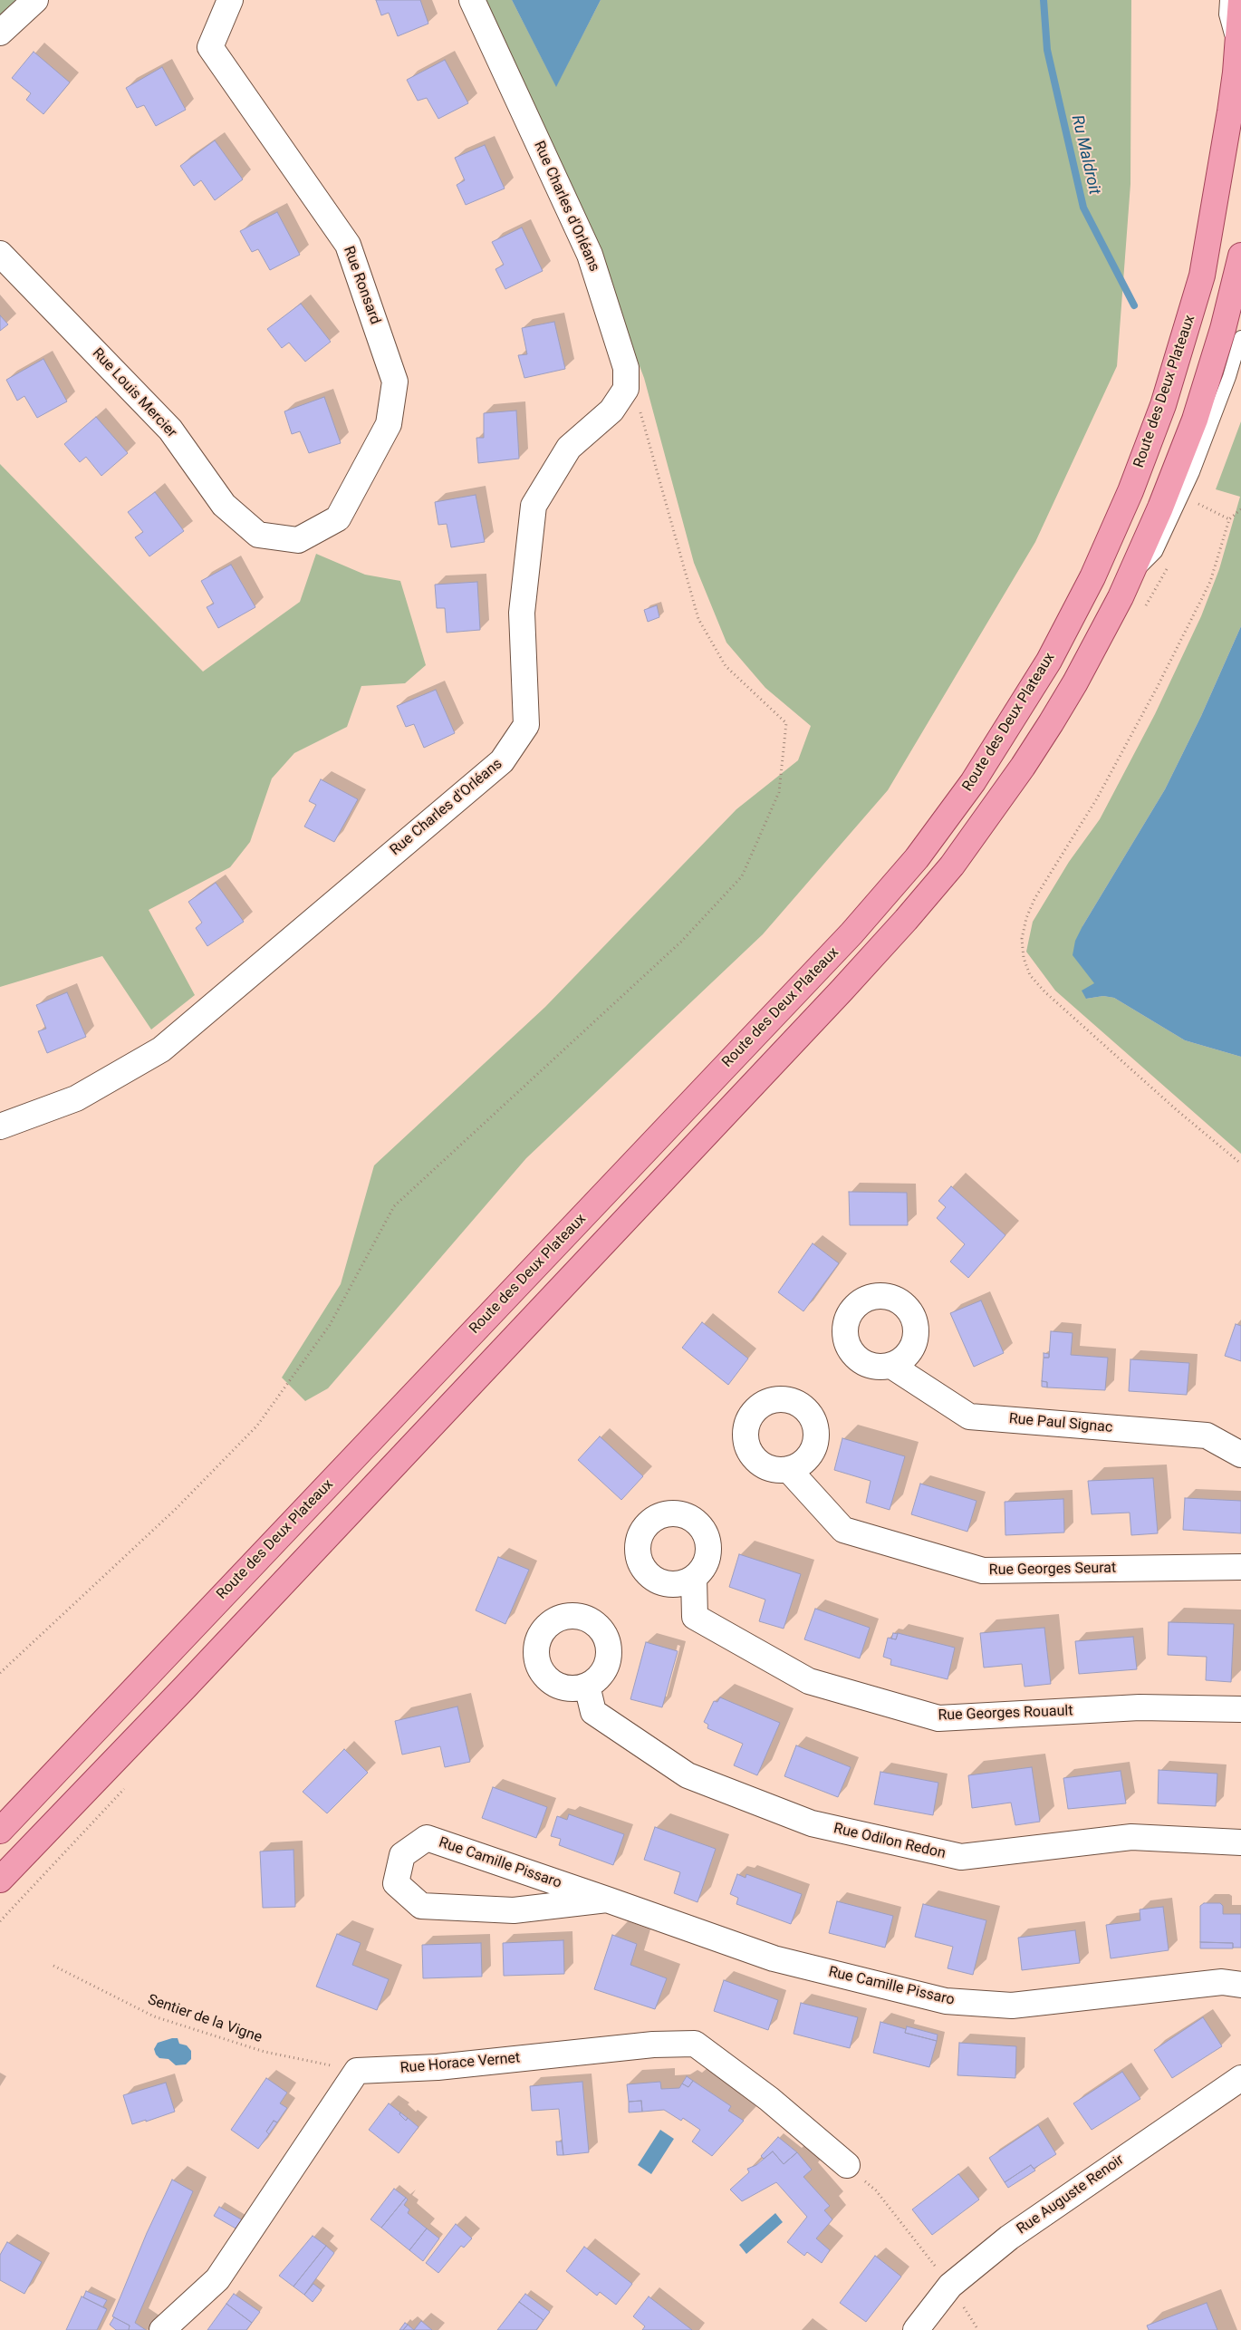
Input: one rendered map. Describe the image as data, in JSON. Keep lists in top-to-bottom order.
{
  "streets": {
    "main road": ["Route des Deux Plateaux"],
    "street": [
      "Rue Charles d'Orléans",
      "Rue Ronsard",
      "Rue Louis Mercier",
      "Rue Paul Signac",
      "Rue Georges Seurat",
      "Rue Georges Rouault",
      "Rue Odilon Redon",
      "Rue Camille Pissaro",
      "Rue Horace Vernet",
      "Rue Auguste Renoir"
    ],
    "path": ["Sentier de la Vigne"]
  },
  "crossings": [
    ["Rue Ronsard", "Rue Louis Mercier"],
    ["Sentier de la Vigne", "Rue Horace Vernet"]
  ],
  "water": ["Ru Maldroit"]
}
